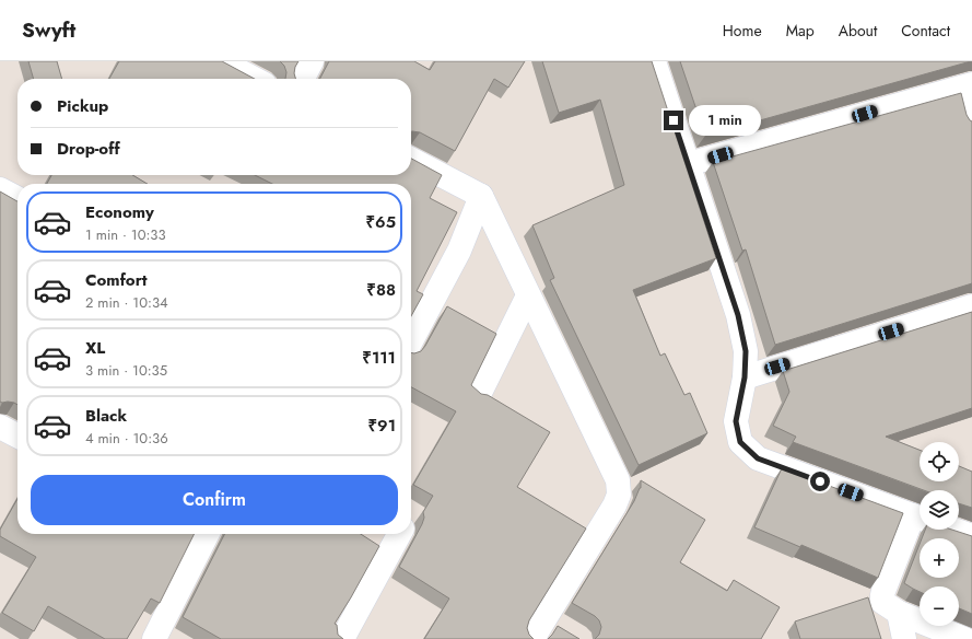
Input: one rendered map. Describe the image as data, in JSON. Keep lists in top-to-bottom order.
{
  "page": {
    "header": "Swyft",
    "nav": [
      "Home",
      "Map",
      "About",
      "Contact"
    ],
    "banner": ["Pickup", "Drop-off"],
    "bubble": "1 min",
    "list": [
      {
        "name": "Economy",
        "note": "1 min · 10:33",
        "value": "₹65"
      },
      {
        "name": "Comfort",
        "note": "2 min · 10:34",
        "value": "₹88"
      },
      {
        "name": "XL",
        "note": "3 min · 10:35",
        "value": "₹111"
      },
      {
        "name": "Black",
        "note": "4 min · 10:36",
        "value": "₹91"
      }
    ],
    "map_buttons": ["+", "−"],
    "buttons": "Confirm"
  }
}
